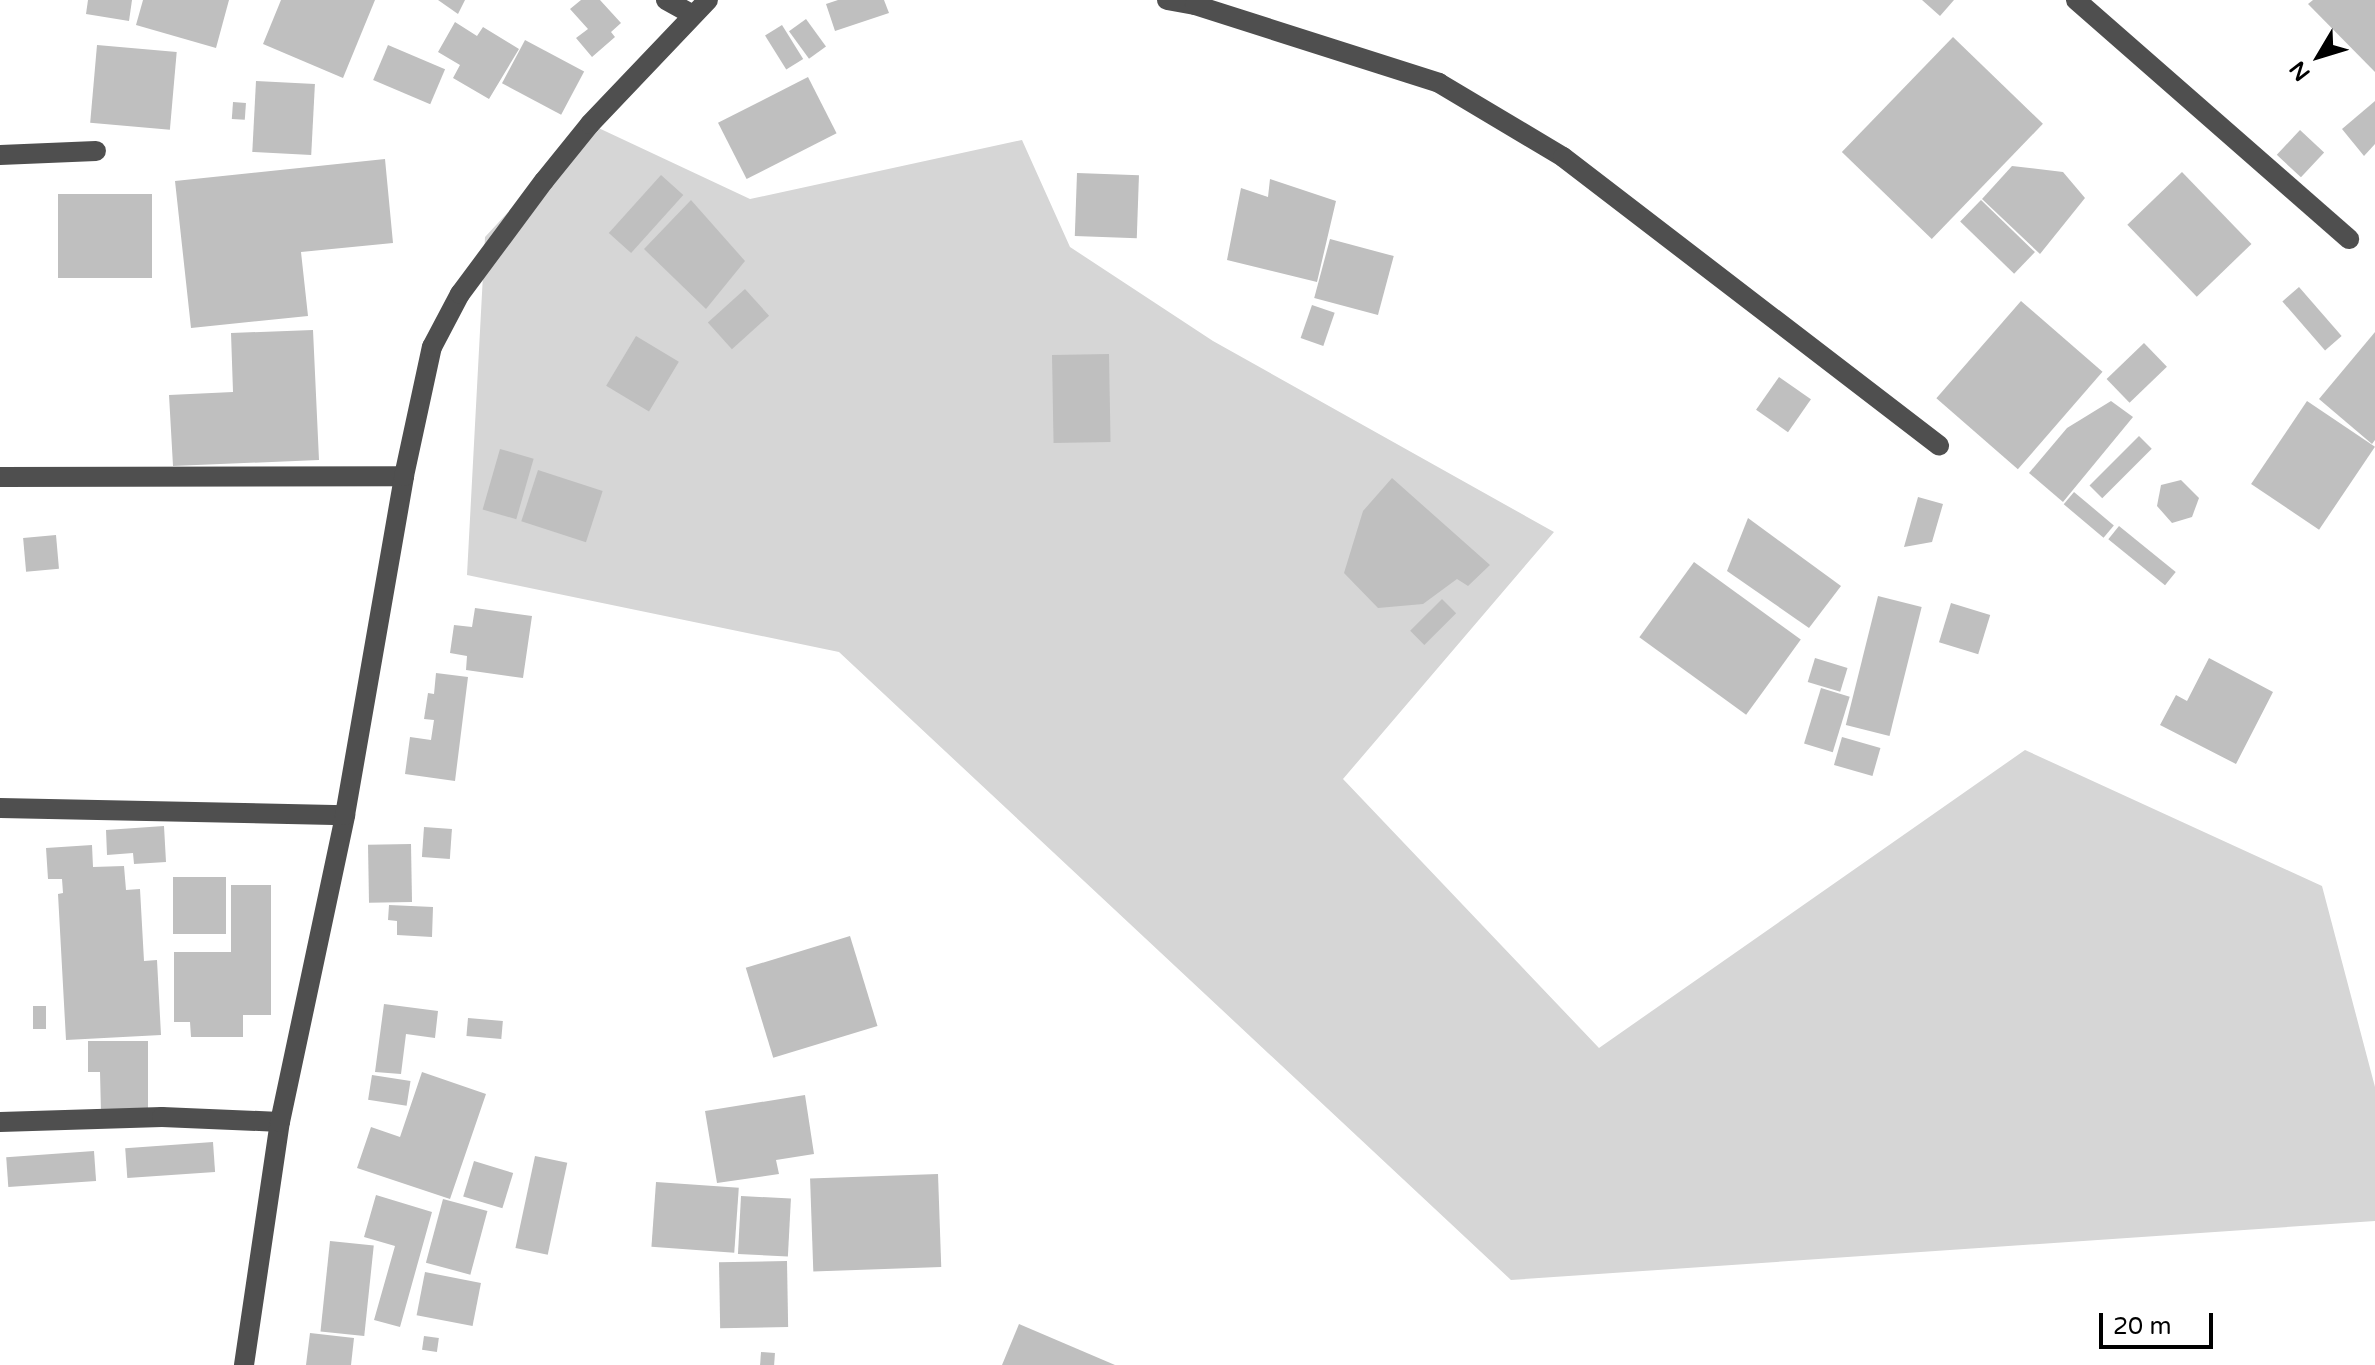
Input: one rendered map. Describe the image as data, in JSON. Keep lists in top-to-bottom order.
{
  "scale_bar": "20 m",
  "north": "bottom left"
}
